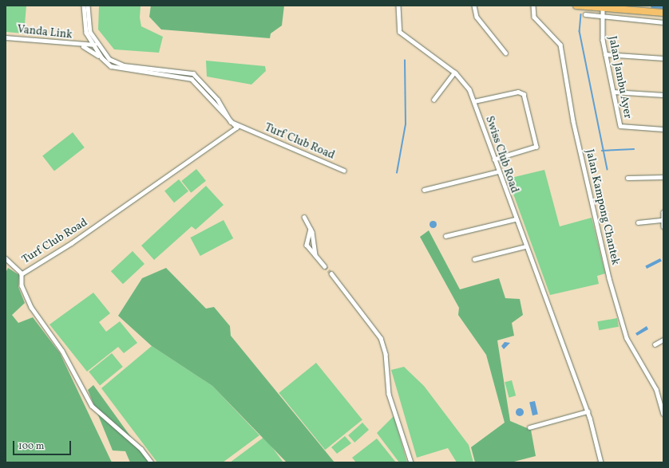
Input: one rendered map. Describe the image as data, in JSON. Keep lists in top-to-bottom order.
{
  "streets": {
    "street": [
      "Vanda Link",
      "Jalan Jambu Ayer",
      "Turf Club Road",
      "Swiss Club Road",
      "Jalan Kampong Chantek"
    ]
  },
  "crossings": [
    ["Vanda Link", "Turf Club Road"]
  ],
  "scale_bar": "100 m"
}
